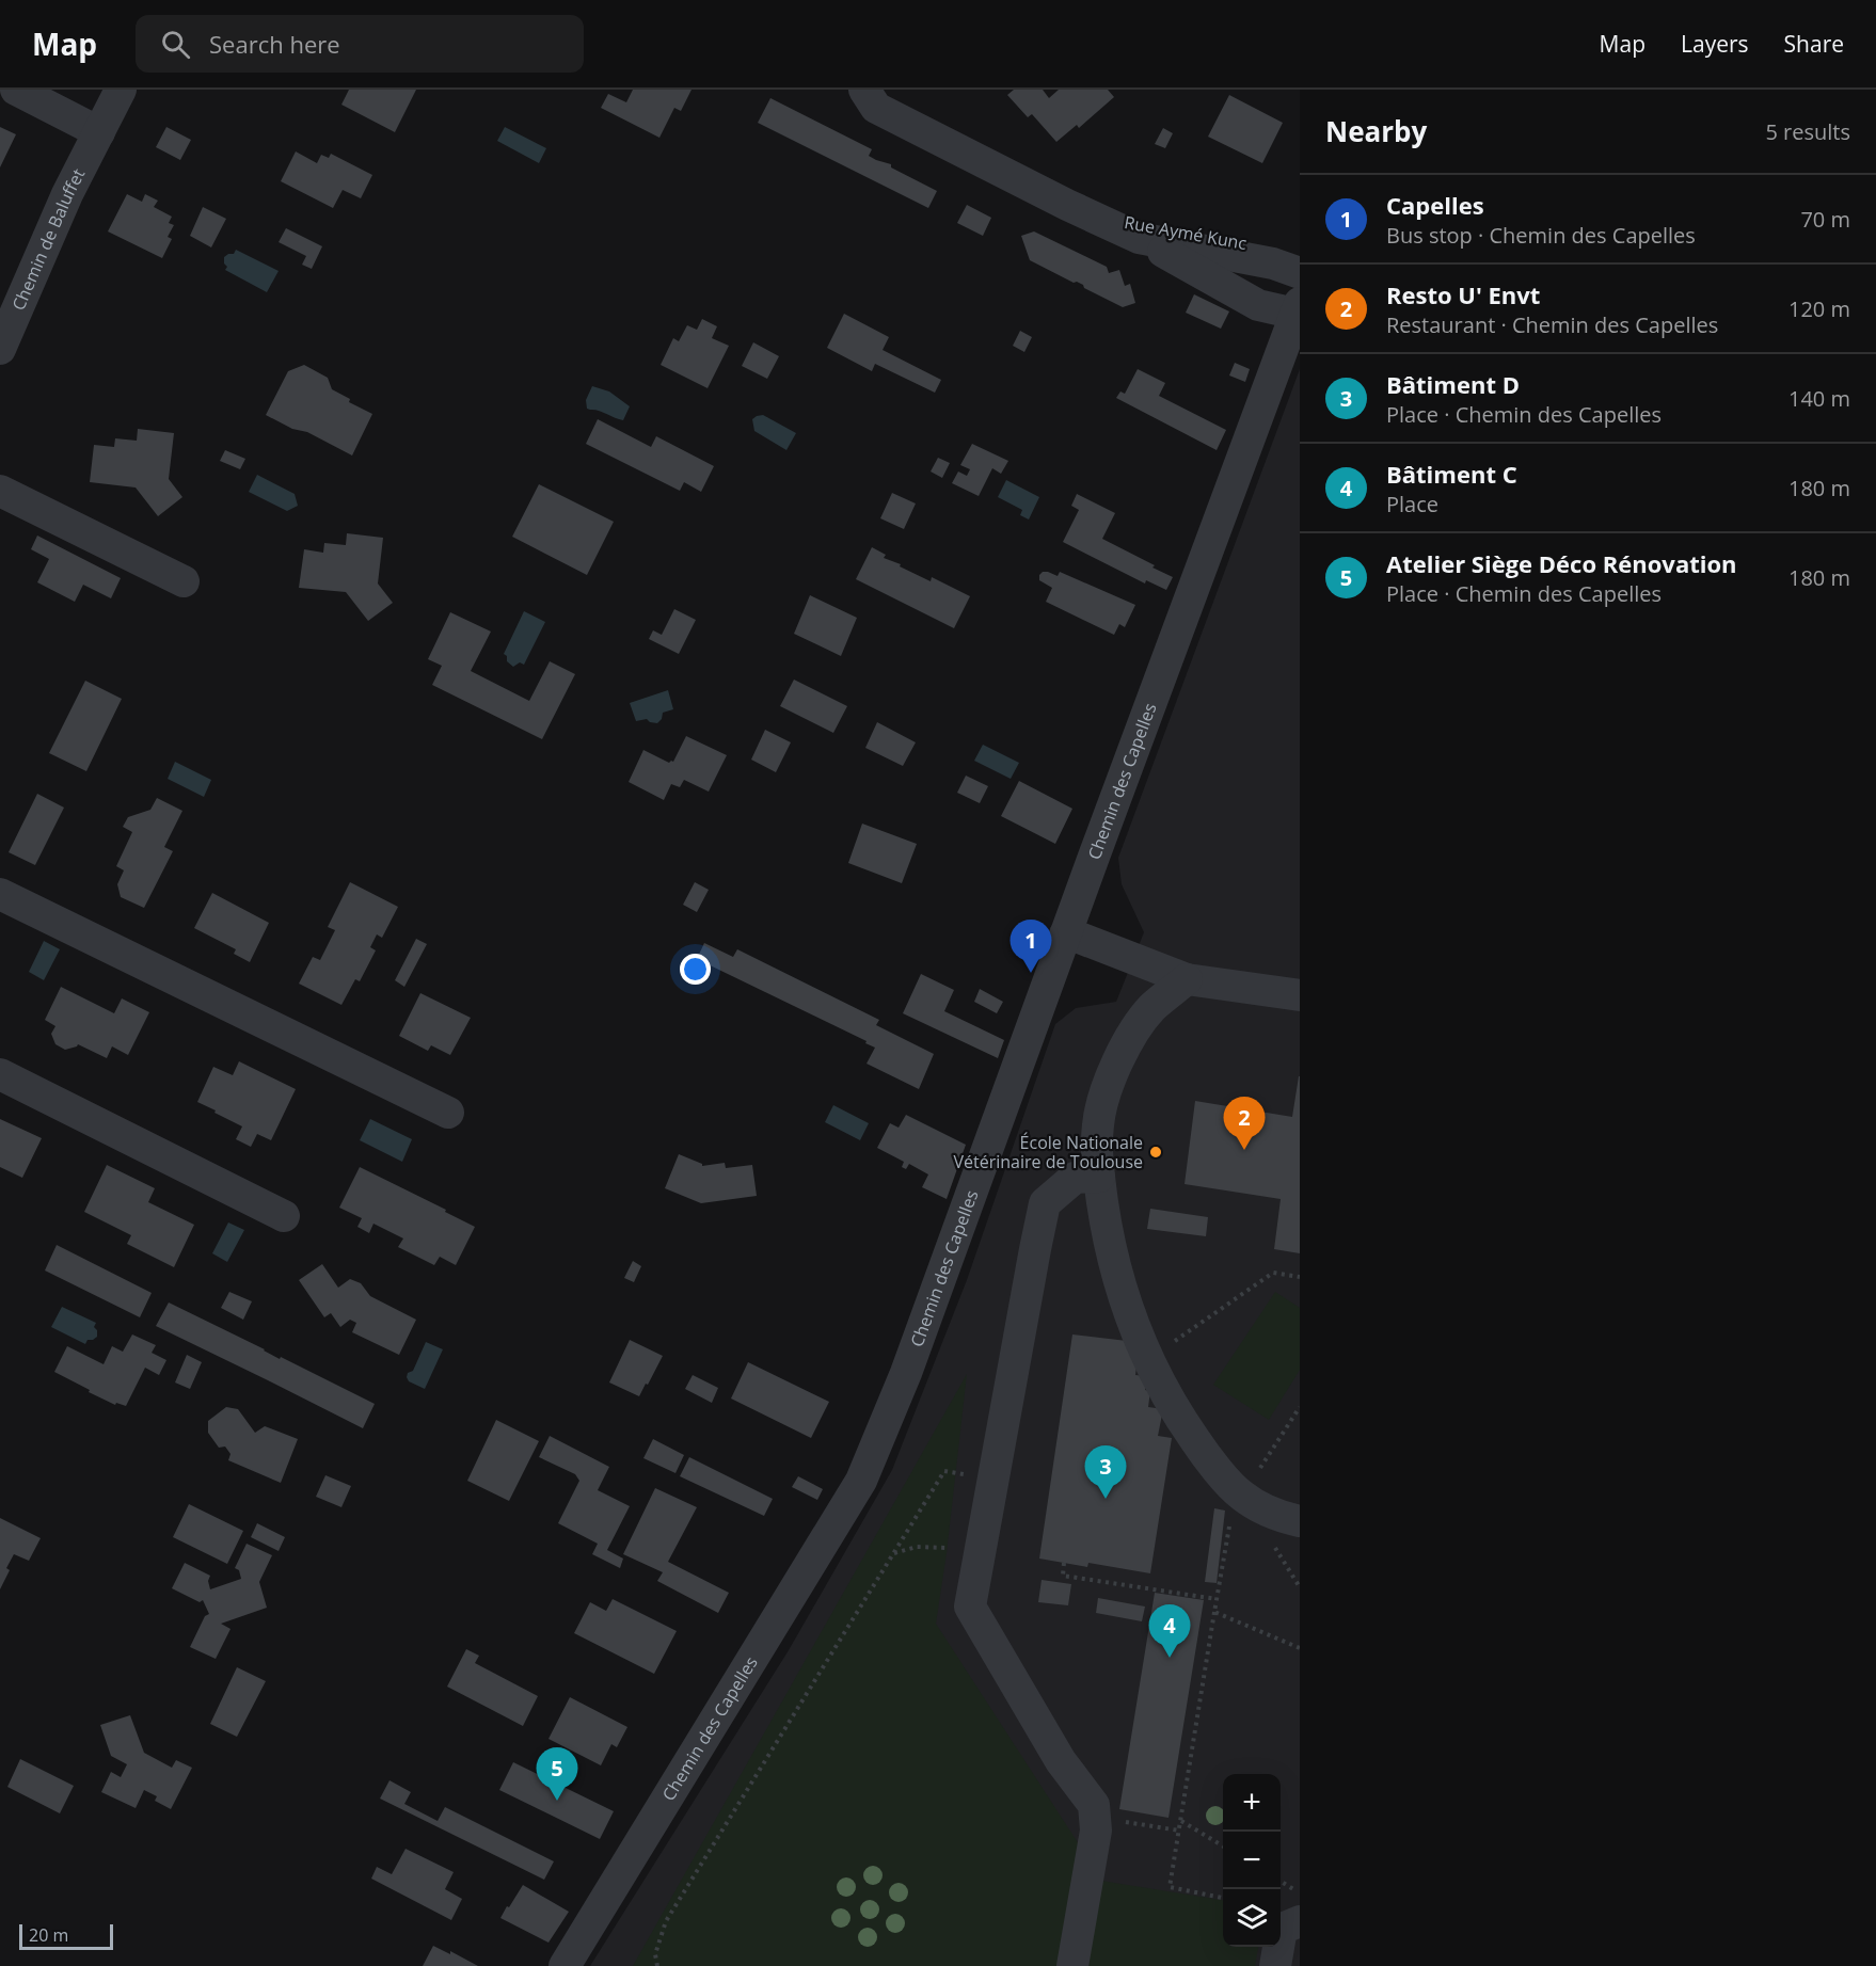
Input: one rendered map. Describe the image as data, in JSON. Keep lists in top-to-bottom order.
{
  "streets": {
    "street": ["Rue Aymé Kunc", "Chemin de Baluffet", "Chemin des Capelles"]
  },
  "crossings": [
    ["Rue Aymé Kunc", "Chemin des Capelles"]
  ],
  "places": ["École Nationale Vétérinaire de Toulouse"],
  "scale_bar": "20 m",
  "page": {
    "header": "Map",
    "search": "Search here",
    "nav": ["Map", "Layers", "Share"],
    "heading": ["Nearby", "5 results"],
    "list": [
      {
        "mark": "1",
        "name": "Capelles",
        "note": "Bus stop · Chemin des Capelles",
        "value": "70 m"
      },
      {
        "mark": "2",
        "name": "Resto U' Envt",
        "note": "Restaurant · Chemin des Capelles",
        "value": "120 m"
      },
      {
        "mark": "3",
        "name": "Bâtiment D",
        "note": "Place · Chemin des Capelles",
        "value": "140 m"
      },
      {
        "mark": "4",
        "name": "Bâtiment C",
        "note": "Place",
        "value": "180 m"
      },
      {
        "mark": "5",
        "name": "Atelier Siège Déco Rénovation",
        "note": "Place · Chemin des Capelles",
        "value": "180 m"
      }
    ],
    "pins": [
      "1",
      "2",
      "3",
      "4",
      "5"
    ],
    "map_buttons": ["+", "−"],
    "scale": "20 m"
  }
}
